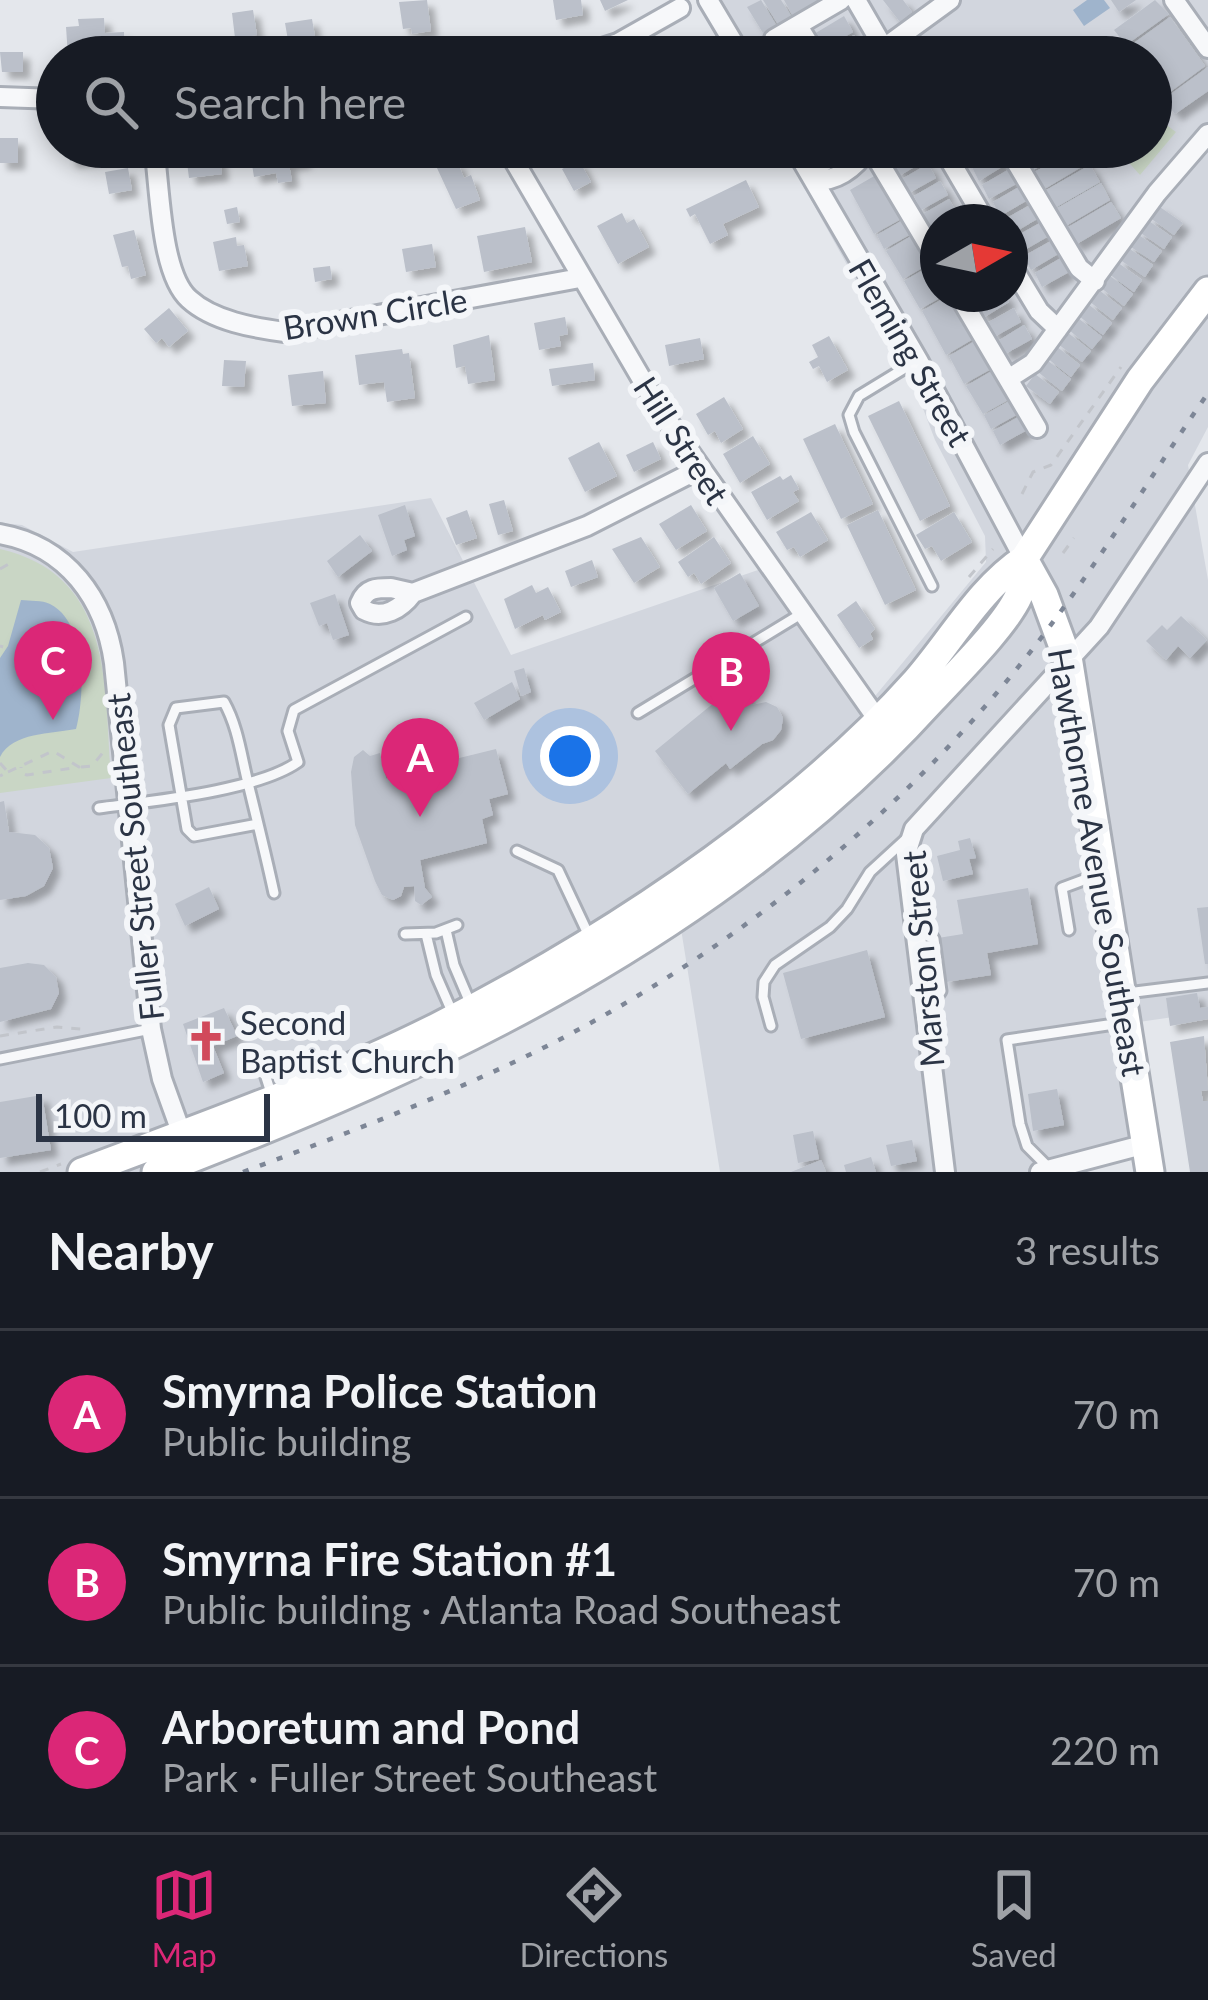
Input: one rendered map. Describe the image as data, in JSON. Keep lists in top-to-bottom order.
{
  "streets": {
    "main road": ["Hawthorne Avenue Southeast"],
    "street": [
      "Brown Circle",
      "Fleming Street",
      "Hill Street",
      "Fuller Street Southeast",
      "Marston Street"
    ]
  },
  "crossings": [
    ["Brown Circle", "Hill Street"],
    ["Fleming Street", "Hawthorne Avenue Southeast"],
    ["Hawthorne Avenue Southeast", "Marston Street"]
  ],
  "places": {
    "church": ["Second Baptist Church"]
  },
  "scale_bar": "100 m",
  "north": "right",
  "page": {
    "search": "Search here",
    "pins": ["C", "B", "A"],
    "scale": "100 m",
    "heading": ["Nearby", "3 results"],
    "list": [
      {
        "mark": "A",
        "name": "Smyrna Police Station",
        "note": "Public building",
        "value": "70 m"
      },
      {
        "mark": "B",
        "name": "Smyrna Fire Station #1",
        "note": "Public building · Atlanta Road Southeast",
        "value": "70 m"
      },
      {
        "mark": "C",
        "name": "Arboretum and Pond",
        "note": "Park · Fuller Street Southeast",
        "value": "220 m"
      }
    ],
    "nav": ["Map", "Directions", "Saved"]
  }
}
